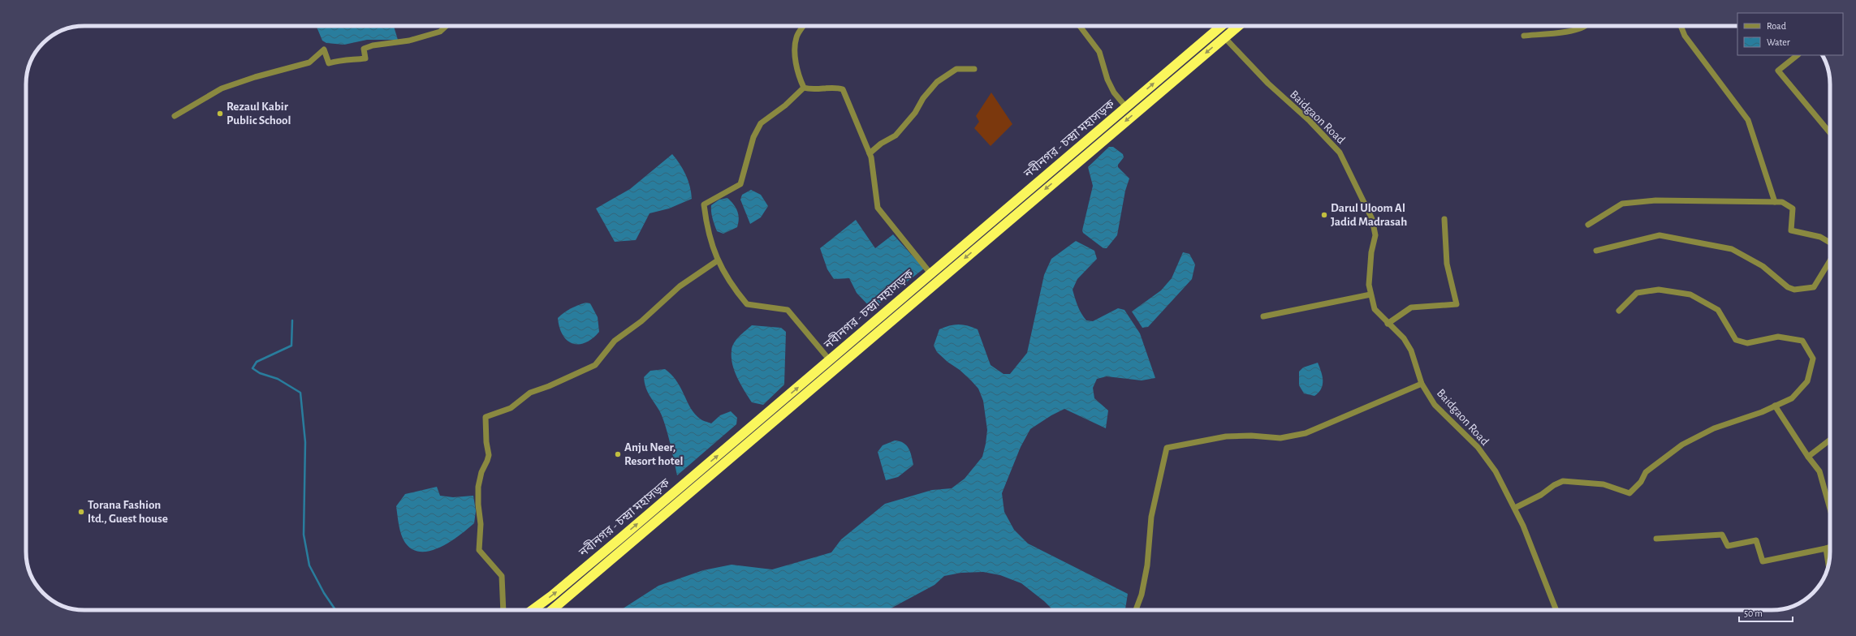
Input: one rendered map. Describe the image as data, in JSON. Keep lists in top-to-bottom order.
{
  "streets": {
    "highway": ["নবীনগর - চন্দ্রা মহাসড়ক"],
    "street": ["Baidgaon Road"]
  },
  "crossings": [
    ["Baidgaon Road", "নবীনগর - চন্দ্রা মহাসড়ক"]
  ],
  "places": [
    "Rezaul Kabir Public School",
    "Darul Uloom Al Jadid Madrasah",
    "Anju Neer, Resort hotel",
    "Torana Fashion ltd., Guest house"
  ],
  "legend": ["Road", "Water"],
  "scale_bar": "50 m"
}
